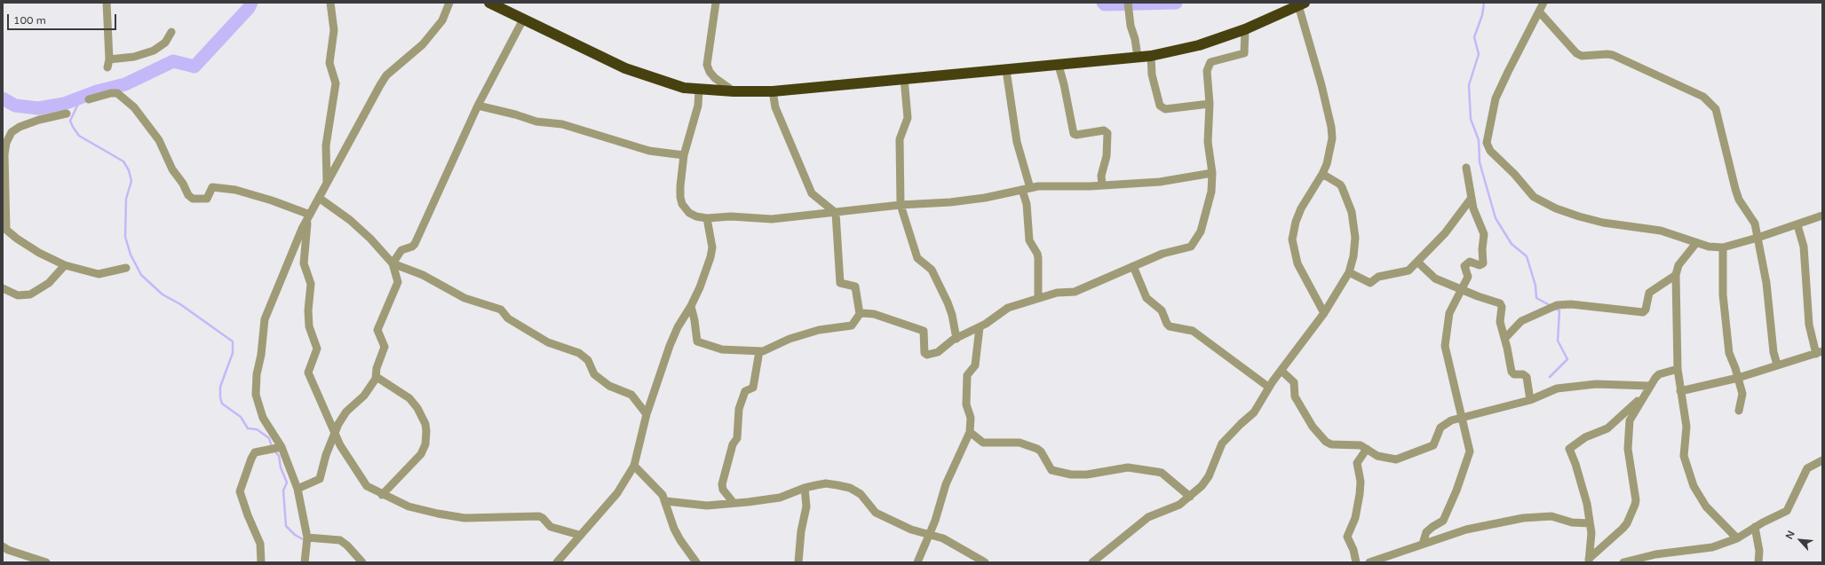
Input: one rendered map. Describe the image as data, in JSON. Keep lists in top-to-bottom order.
{
  "scale_bar": "100 m",
  "north": "top left"
}
